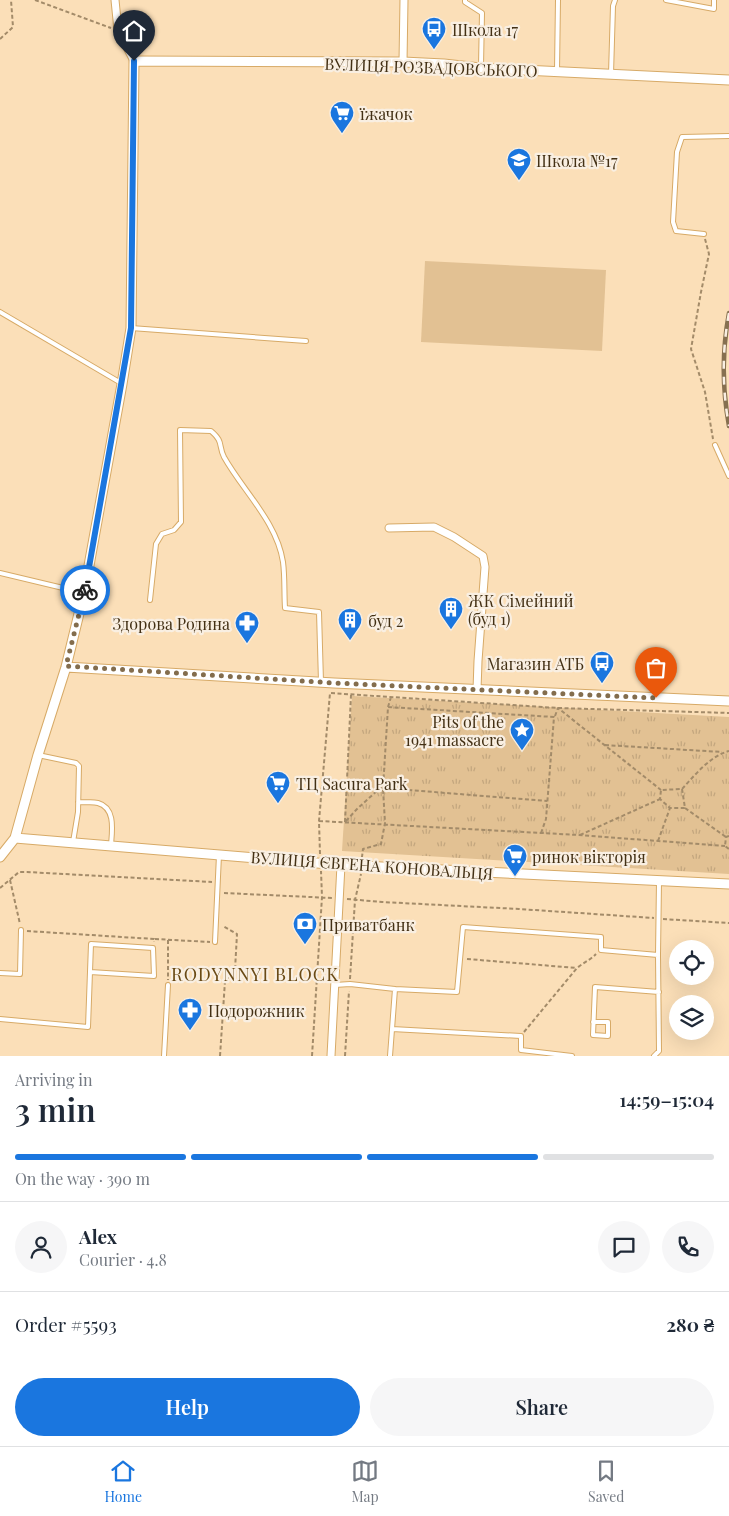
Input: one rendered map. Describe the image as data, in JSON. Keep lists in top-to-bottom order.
{
  "streets": {
    "street": ["ВУЛИЦЯ РОЗВАДОВСЬКОГО", "ВУЛИЦЯ ЄВГЕНА КОНОВАЛЬЦЯ"]
  },
  "districts": ["RODYNNYI BLOCK"],
  "places": {
    "bus stop": ["Школа 17", "Магазин АТБ"],
    "supermarket": ["їжачок", "ТЦ Sacura Park", "ринок вікторія"],
    "school or university": ["Школа №17"],
    "building": ["ЖК Сімейний (буд 1)", "буд 2"],
    "pharmacy": ["Здорова Родина", "Подорожник"],
    "place": ["Pits of the 1941 massacre"],
    "bank": ["Приватбанк"]
  },
  "page": {
    "heading": ["3 min", "Arriving in", "14:59–15:04"],
    "panel": [
      "Alex",
      "Courier · 4.8",
      "Order #5593",
      "280 ₴"
    ],
    "bar": "On the way · 390 m",
    "buttons": ["Help", "Share"],
    "tabs": ["Home", "Map", "Saved"]
  }
}
